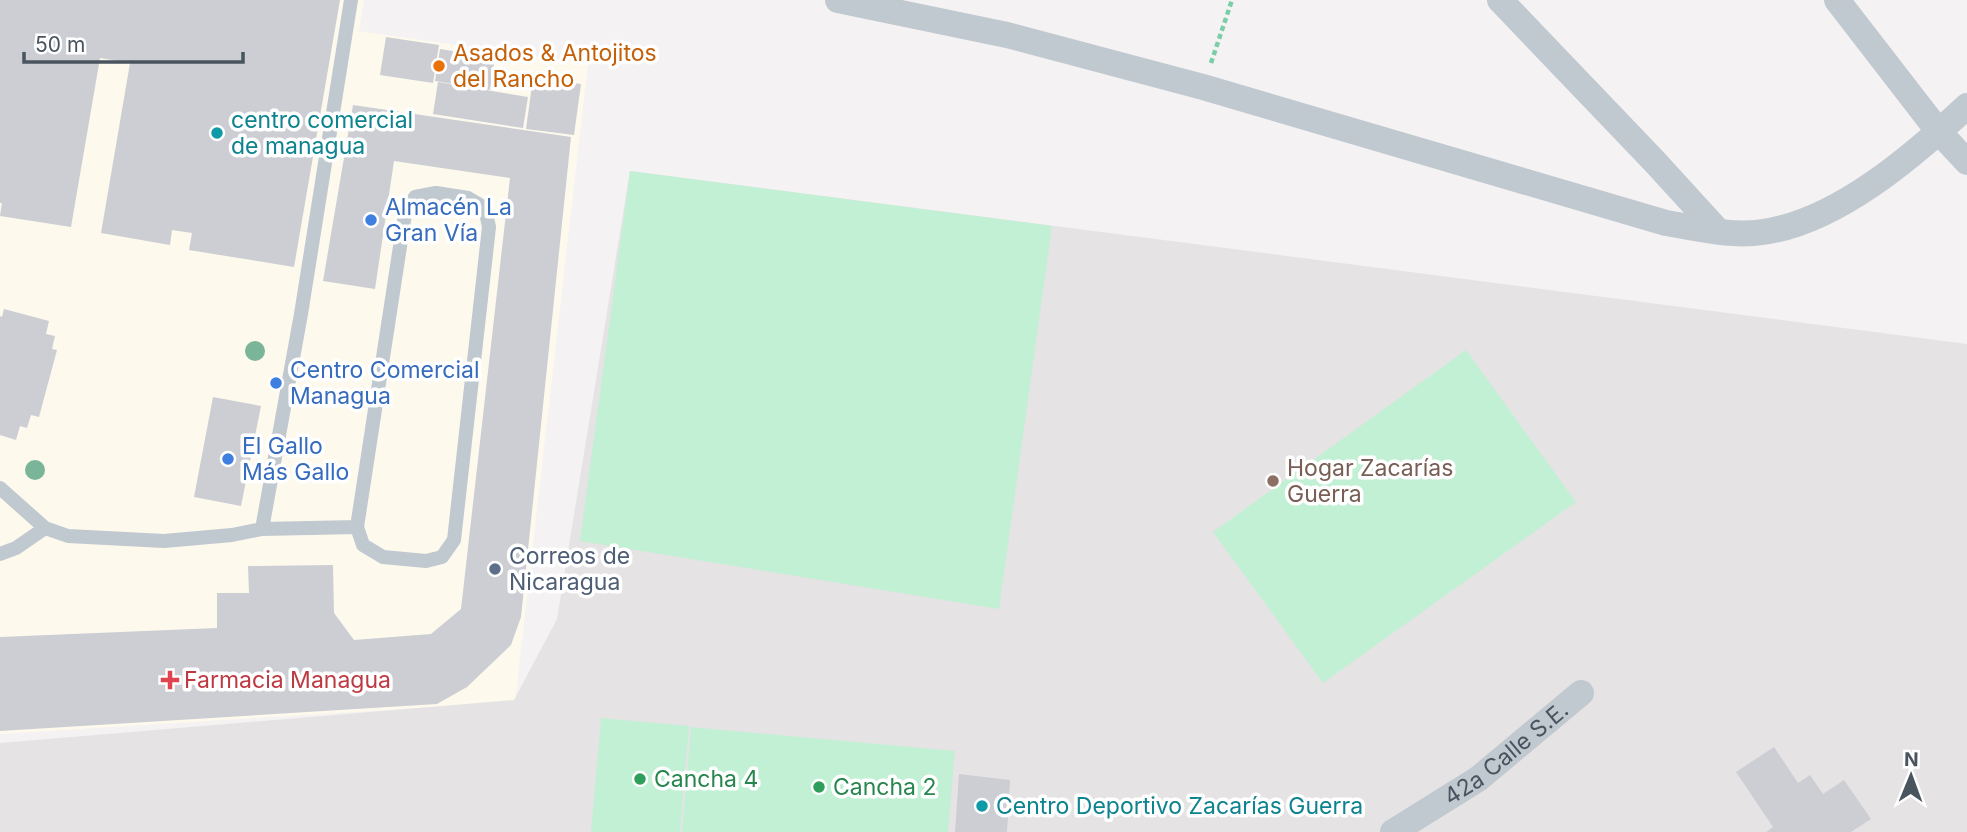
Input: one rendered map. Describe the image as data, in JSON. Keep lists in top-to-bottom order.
{
  "streets": {
    "street": ["42a Calle S.E."]
  },
  "places": {
    "other": [
      "Asados & Antojitos del Rancho",
      "centro comercial de managua",
      "Almacén La Gran Vía",
      "Centro Comercial Managua",
      "El Gallo Más Gallo",
      "Hogar Zacarías Guerra",
      "Correos de Nicaragua",
      "Cancha 4",
      "Cancha 2",
      "Centro Deportivo Zacarías Guerra"
    ],
    "health": ["Farmacia Managua"]
  },
  "scale_bar": "50 m",
  "north": "top"
}
